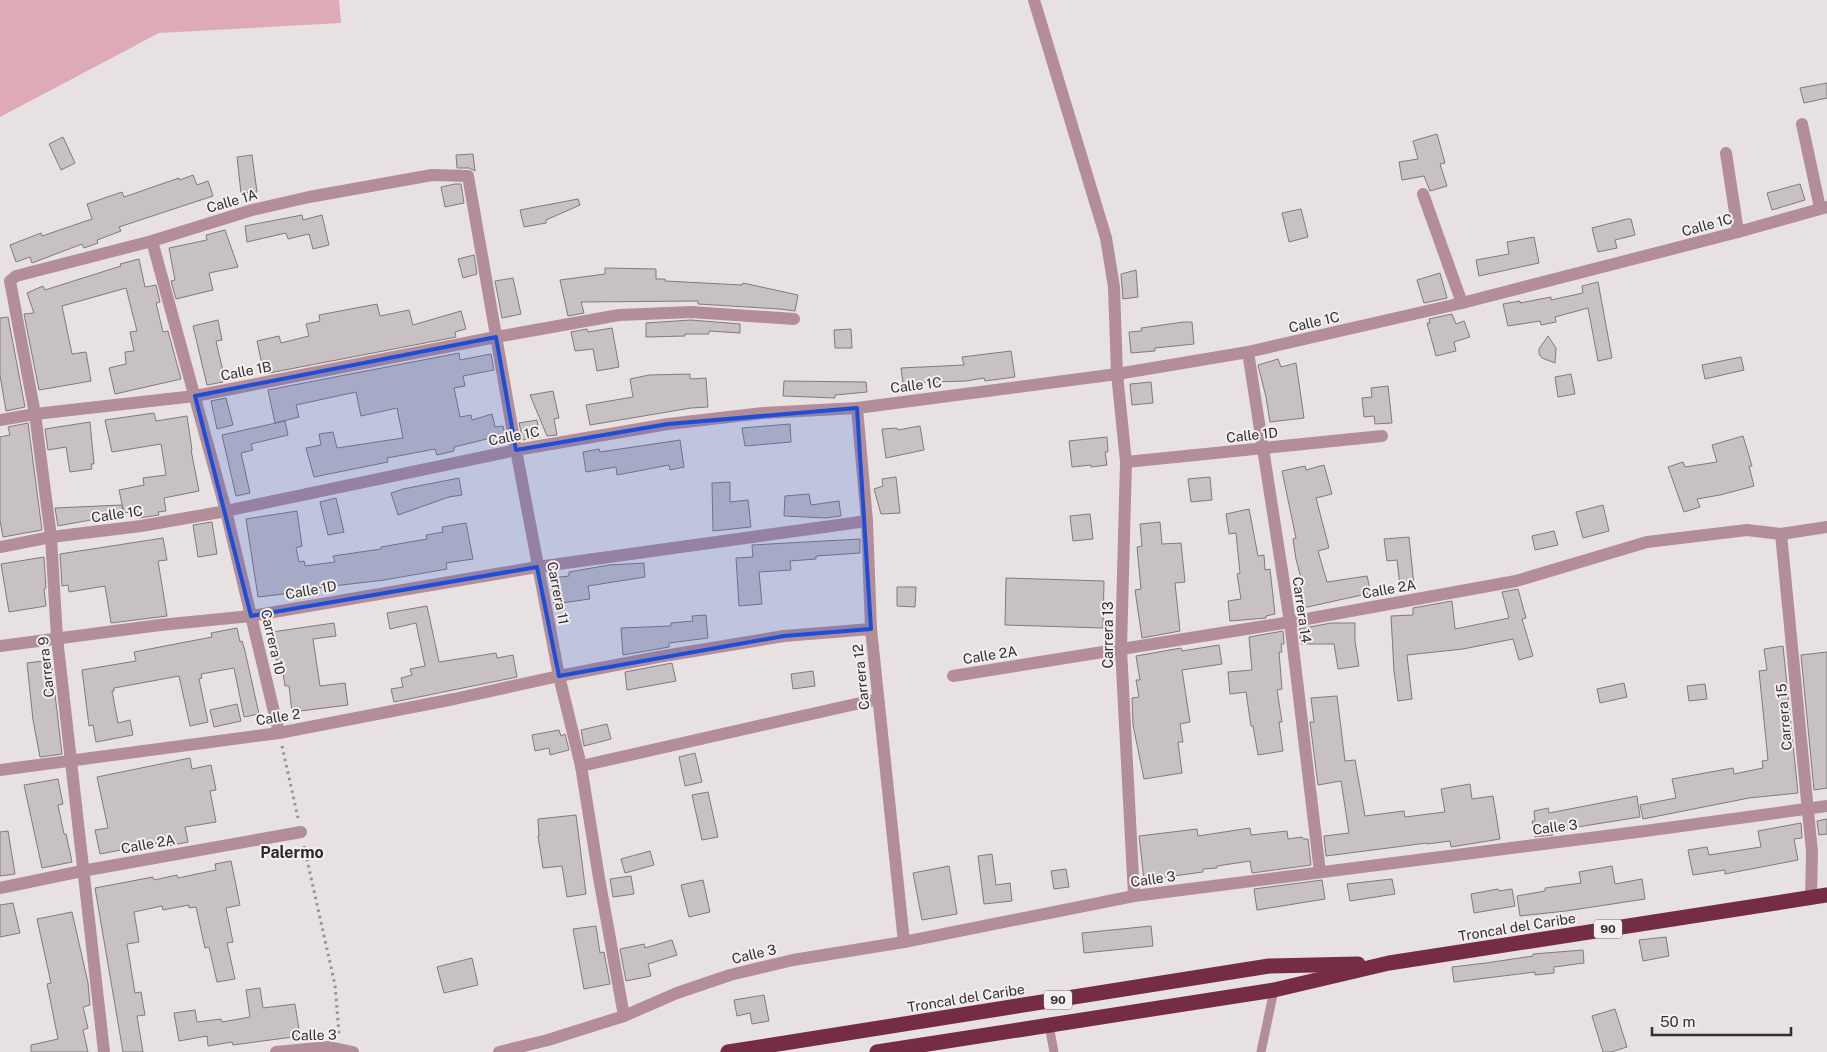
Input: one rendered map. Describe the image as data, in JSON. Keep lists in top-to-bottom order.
{
  "streets": {
    "highway": ["Troncal del Caribe", "90"],
    "street": [
      "Calle 1A",
      "Calle 1C",
      "Calle 1B",
      "Calle 1D",
      "Calle 2A",
      "Carrera 11",
      "Carrera 14",
      "Carrera 13",
      "Carrera 10",
      "Carrera 9",
      "Carrera 12",
      "Calle 2",
      "Carrera 15",
      "Calle 3"
    ]
  },
  "crossings": [
    ["Calle 1A", "Carrera 11"],
    ["Calle 1A", "Carrera 10"],
    ["Calle 1A", "Carrera 9"],
    ["Calle 1C", "Carrera 11"],
    ["Calle 1C", "Carrera 14"],
    ["Calle 1C", "Carrera 13"],
    ["Calle 1C", "Carrera 10"],
    ["Calle 1C", "Carrera 9"],
    ["Calle 1C", "Carrera 12"],
    ["Calle 1B", "Carrera 11"],
    ["Calle 1B", "Carrera 10"],
    ["Calle 1B", "Carrera 9"],
    ["Calle 1D", "Carrera 11"],
    ["Calle 1D", "Carrera 14"],
    ["Calle 1D", "Carrera 13"],
    ["Calle 1D", "Carrera 10"],
    ["Calle 1D", "Carrera 9"],
    ["Calle 1D", "Carrera 12"],
    ["Calle 2A", "Carrera 14"],
    ["Calle 2A", "Carrera 13"],
    ["Calle 2A", "Carrera 9"],
    ["Calle 2A", "Carrera 15"],
    ["Carrera 11", "Calle 2"],
    ["Carrera 11", "Calle 3"],
    ["Carrera 14", "Calle 3"],
    ["Carrera 13", "Calle 3"],
    ["Carrera 10", "Calle 2"],
    ["Carrera 9", "Calle 2"],
    ["Carrera 12", "Calle 2"],
    ["Carrera 12", "Calle 3"],
    ["Carrera 15", "Calle 3"],
    ["Carrera 15", "Troncal del Caribe"]
  ],
  "districts": ["Palermo"],
  "scale_bar": "50 m"
}
